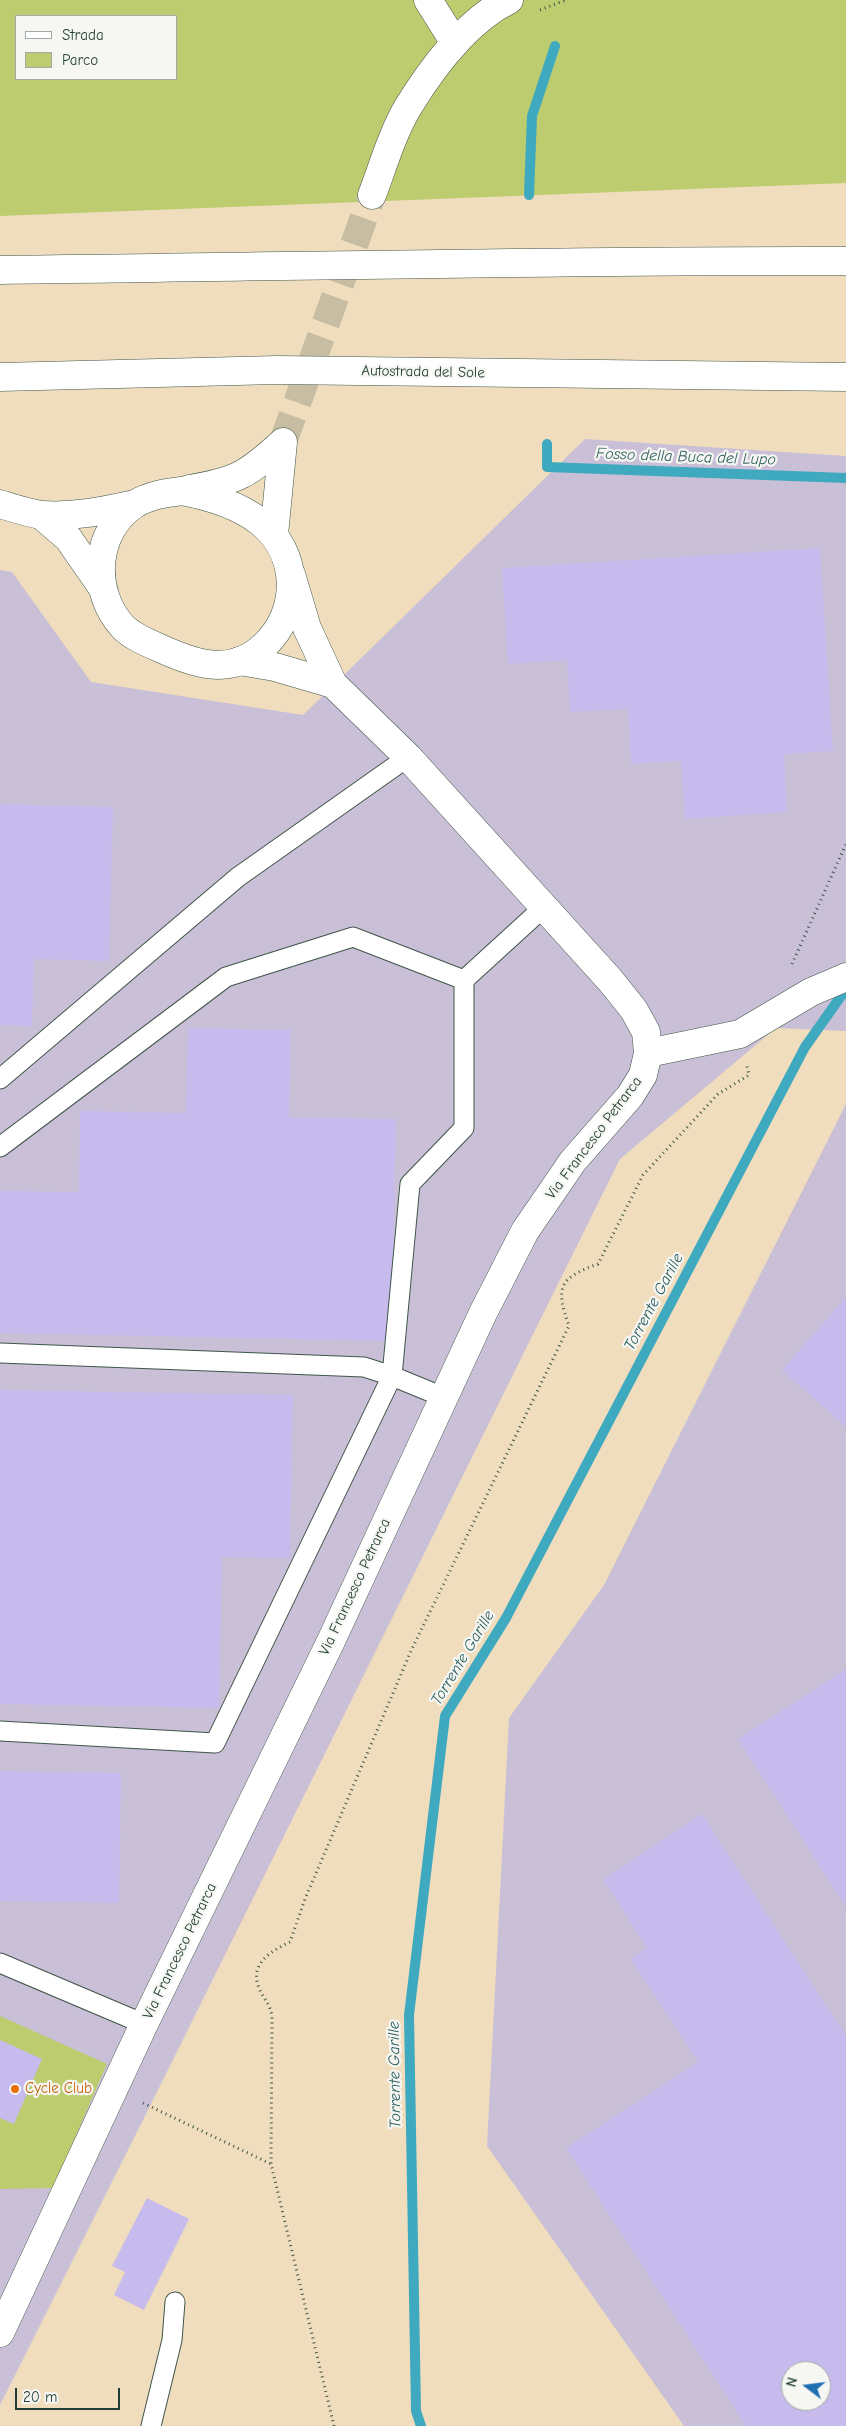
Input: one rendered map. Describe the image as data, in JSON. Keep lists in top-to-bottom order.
{
  "streets": {
    "main road": ["Autostrada del Sole", "Via Francesco Petrarca"]
  },
  "water": ["Fosso della Buca del Lupo", "Torrente Garille"],
  "places": ["Cycle Club"],
  "legend": ["Strada", "Parco"],
  "scale_bar": "20 m",
  "north": "left"
}
